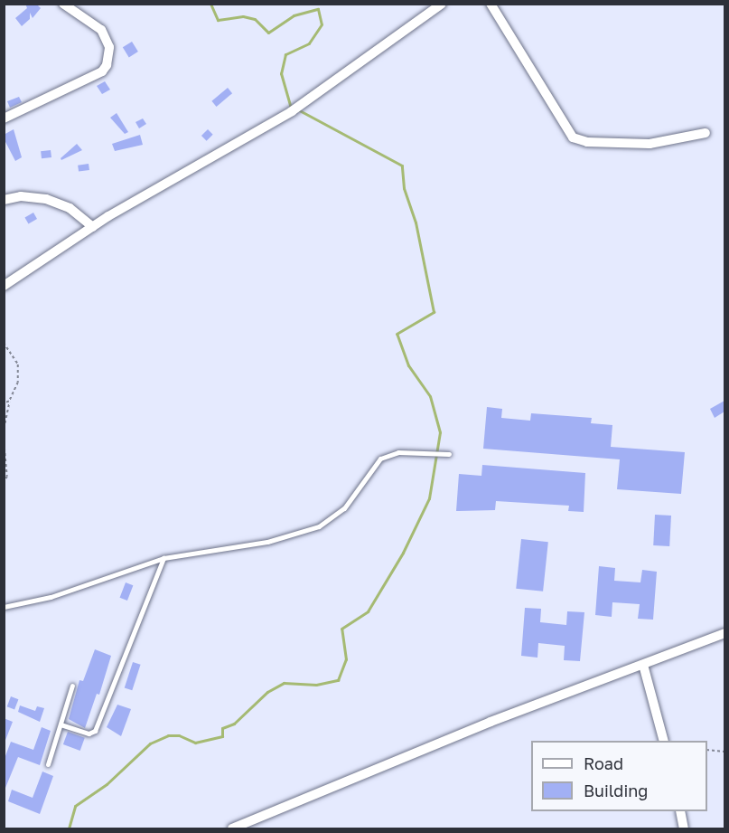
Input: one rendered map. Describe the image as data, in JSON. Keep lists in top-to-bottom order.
{
  "legend": ["Road", "Building"]
}
